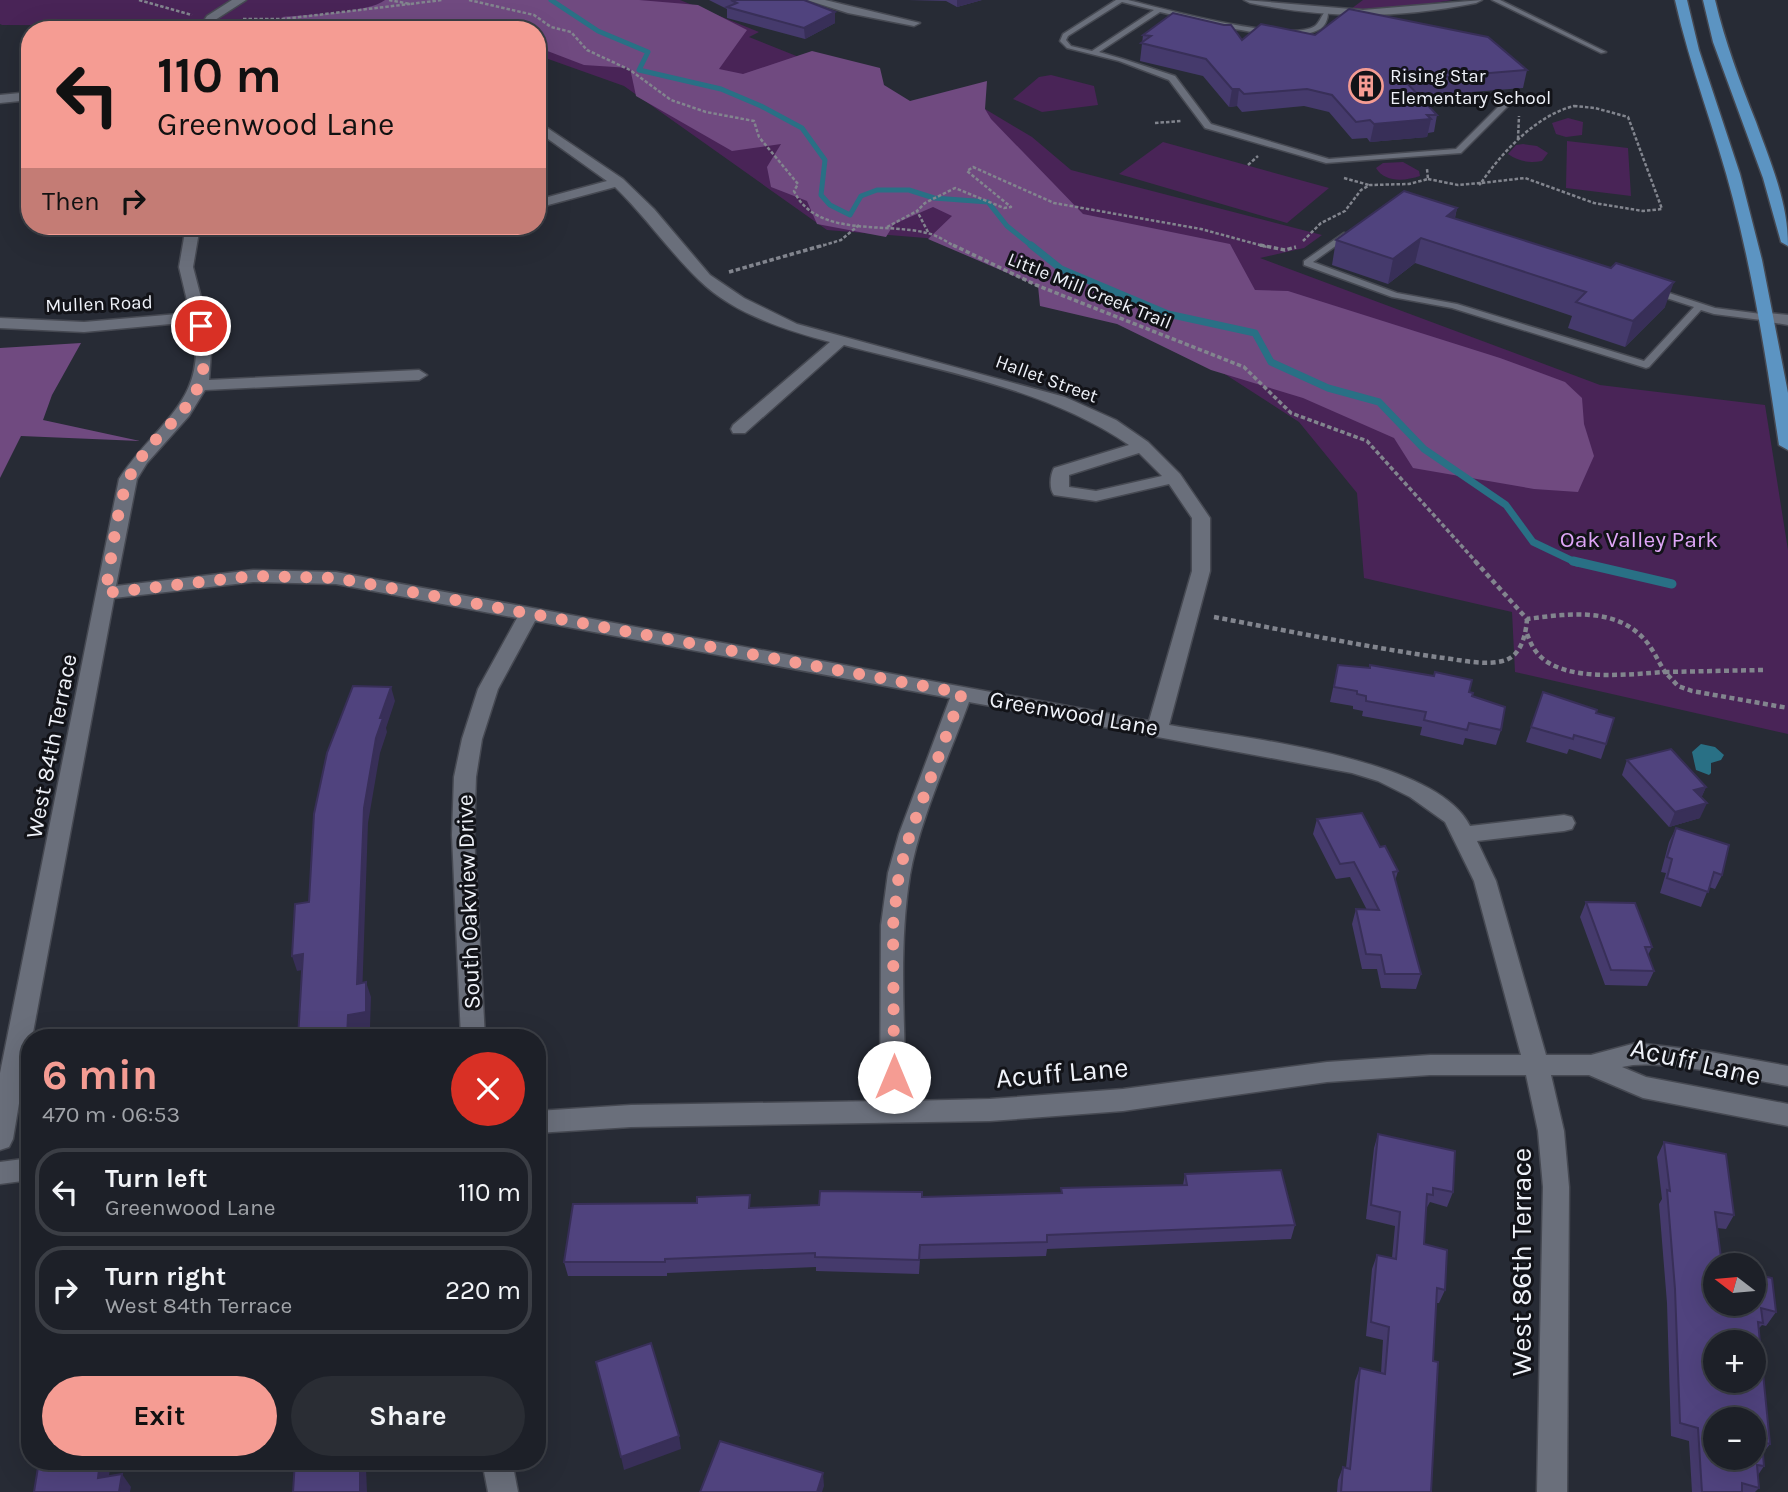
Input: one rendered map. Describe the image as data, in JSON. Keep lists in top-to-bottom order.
{
  "streets": {
    "street": [
      "Mullen Road",
      "Hallet Street",
      "Greenwood Lane",
      "West 84th Terrace",
      "South Oakview Drive",
      "Acuff Lane",
      "West 86th Terrace"
    ],
    "path": ["Little Mill Creek Trail"]
  },
  "crossings": [
    ["Mullen Road", "West 84th Terrace"],
    ["Greenwood Lane", "West 84th Terrace"],
    ["Greenwood Lane", "South Oakview Drive"],
    ["Greenwood Lane", "West 86th Terrace"],
    ["Acuff Lane", "West 86th Terrace"]
  ],
  "parks": ["Oak Valley Park"],
  "places": {
    "building": ["Rising Star Elementary School"]
  },
  "north": "left",
  "page": {
    "turn": ["110 m", "Greenwood Lane"],
    "then": "Then",
    "heading": ["6 min", "470 m · 06:53"],
    "list": [
      {
        "name": "Turn left",
        "note": "Greenwood Lane",
        "value": "110 m"
      },
      {
        "name": "Turn right",
        "note": "West 84th Terrace",
        "value": "220 m"
      }
    ],
    "map_buttons": ["+", "−"],
    "buttons": ["Exit", "Share"]
  }
}
